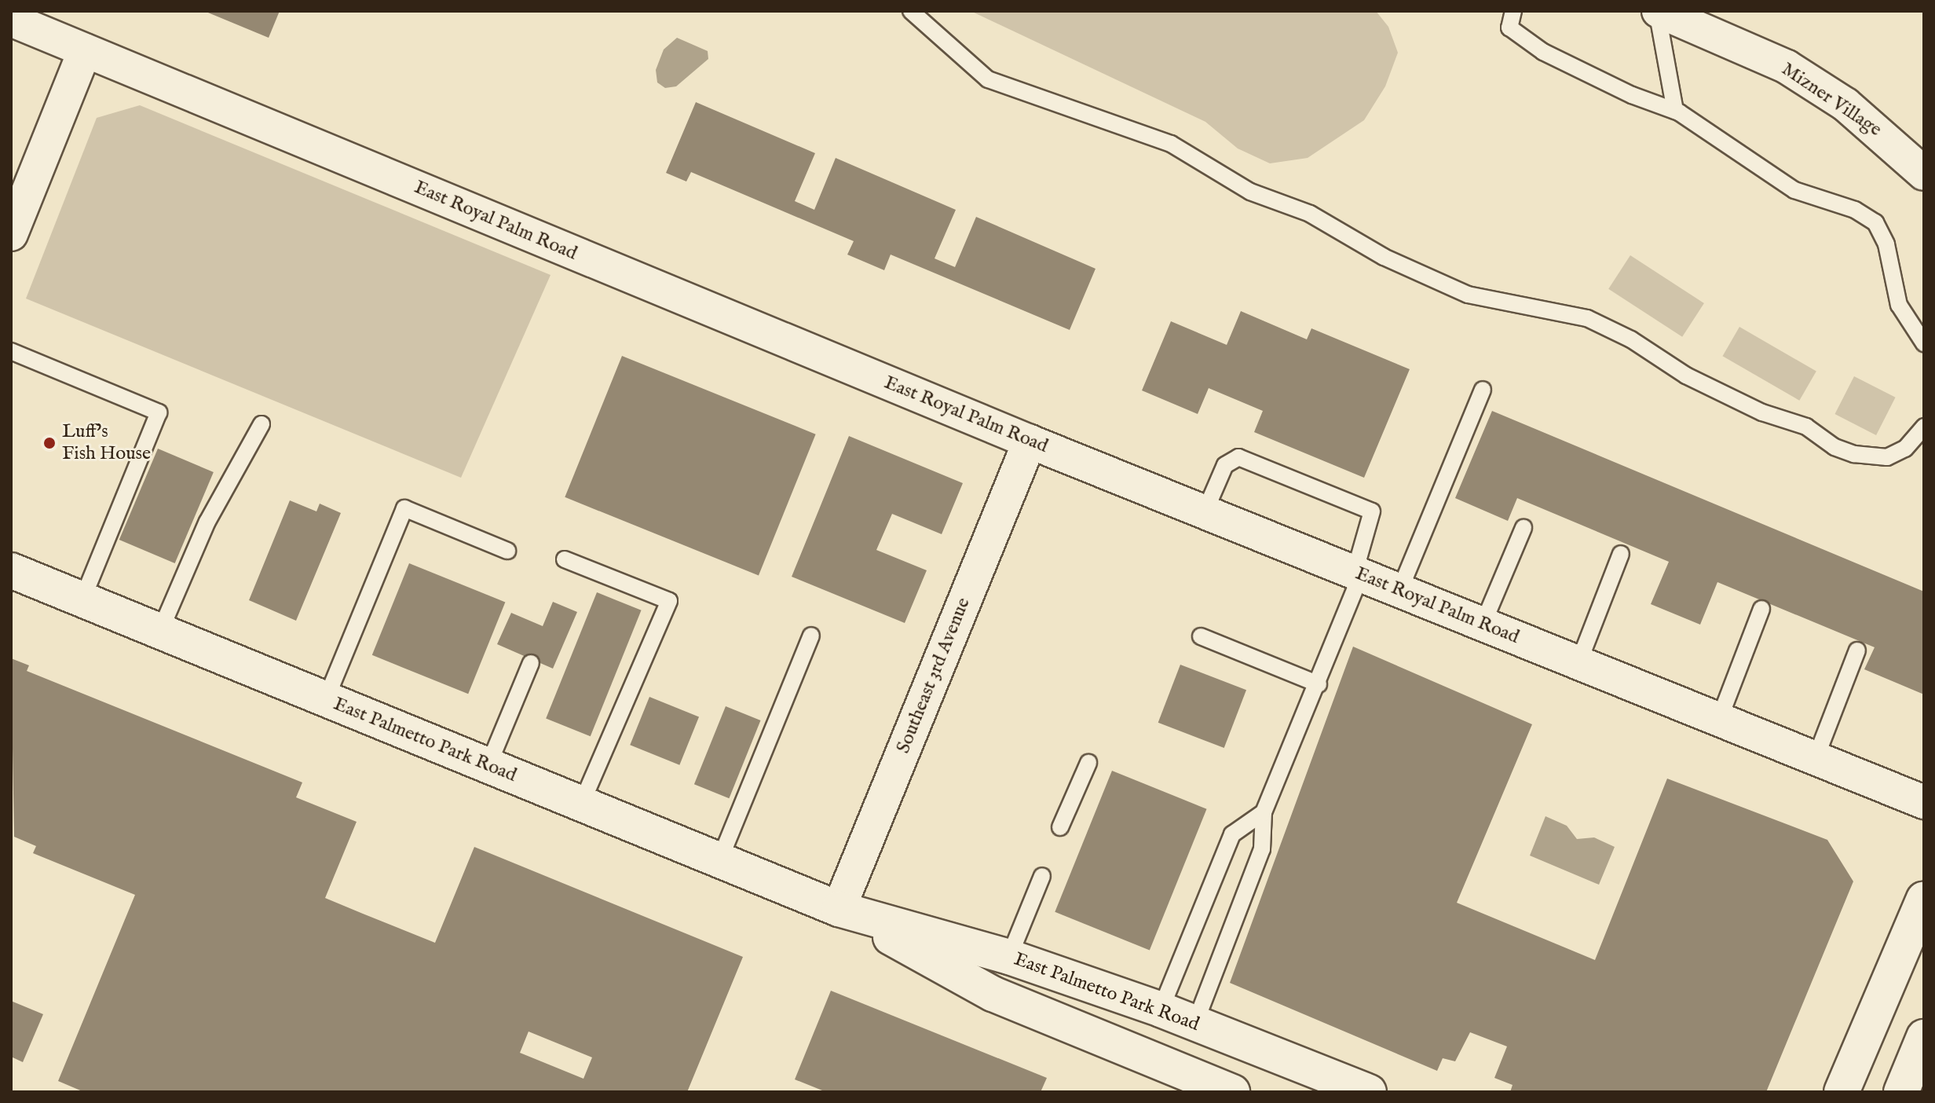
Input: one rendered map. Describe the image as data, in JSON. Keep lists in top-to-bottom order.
{
  "streets": {
    "main road": ["East Palmetto Park Road"],
    "street": ["Mizner Village", "East Royal Palm Road", "Southeast 3rd Avenue"]
  },
  "crossings": [
    ["East Royal Palm Road", "Southeast 3rd Avenue"],
    ["Southeast 3rd Avenue", "East Palmetto Park Road"]
  ],
  "places": ["Luff's Fish House"]
}
